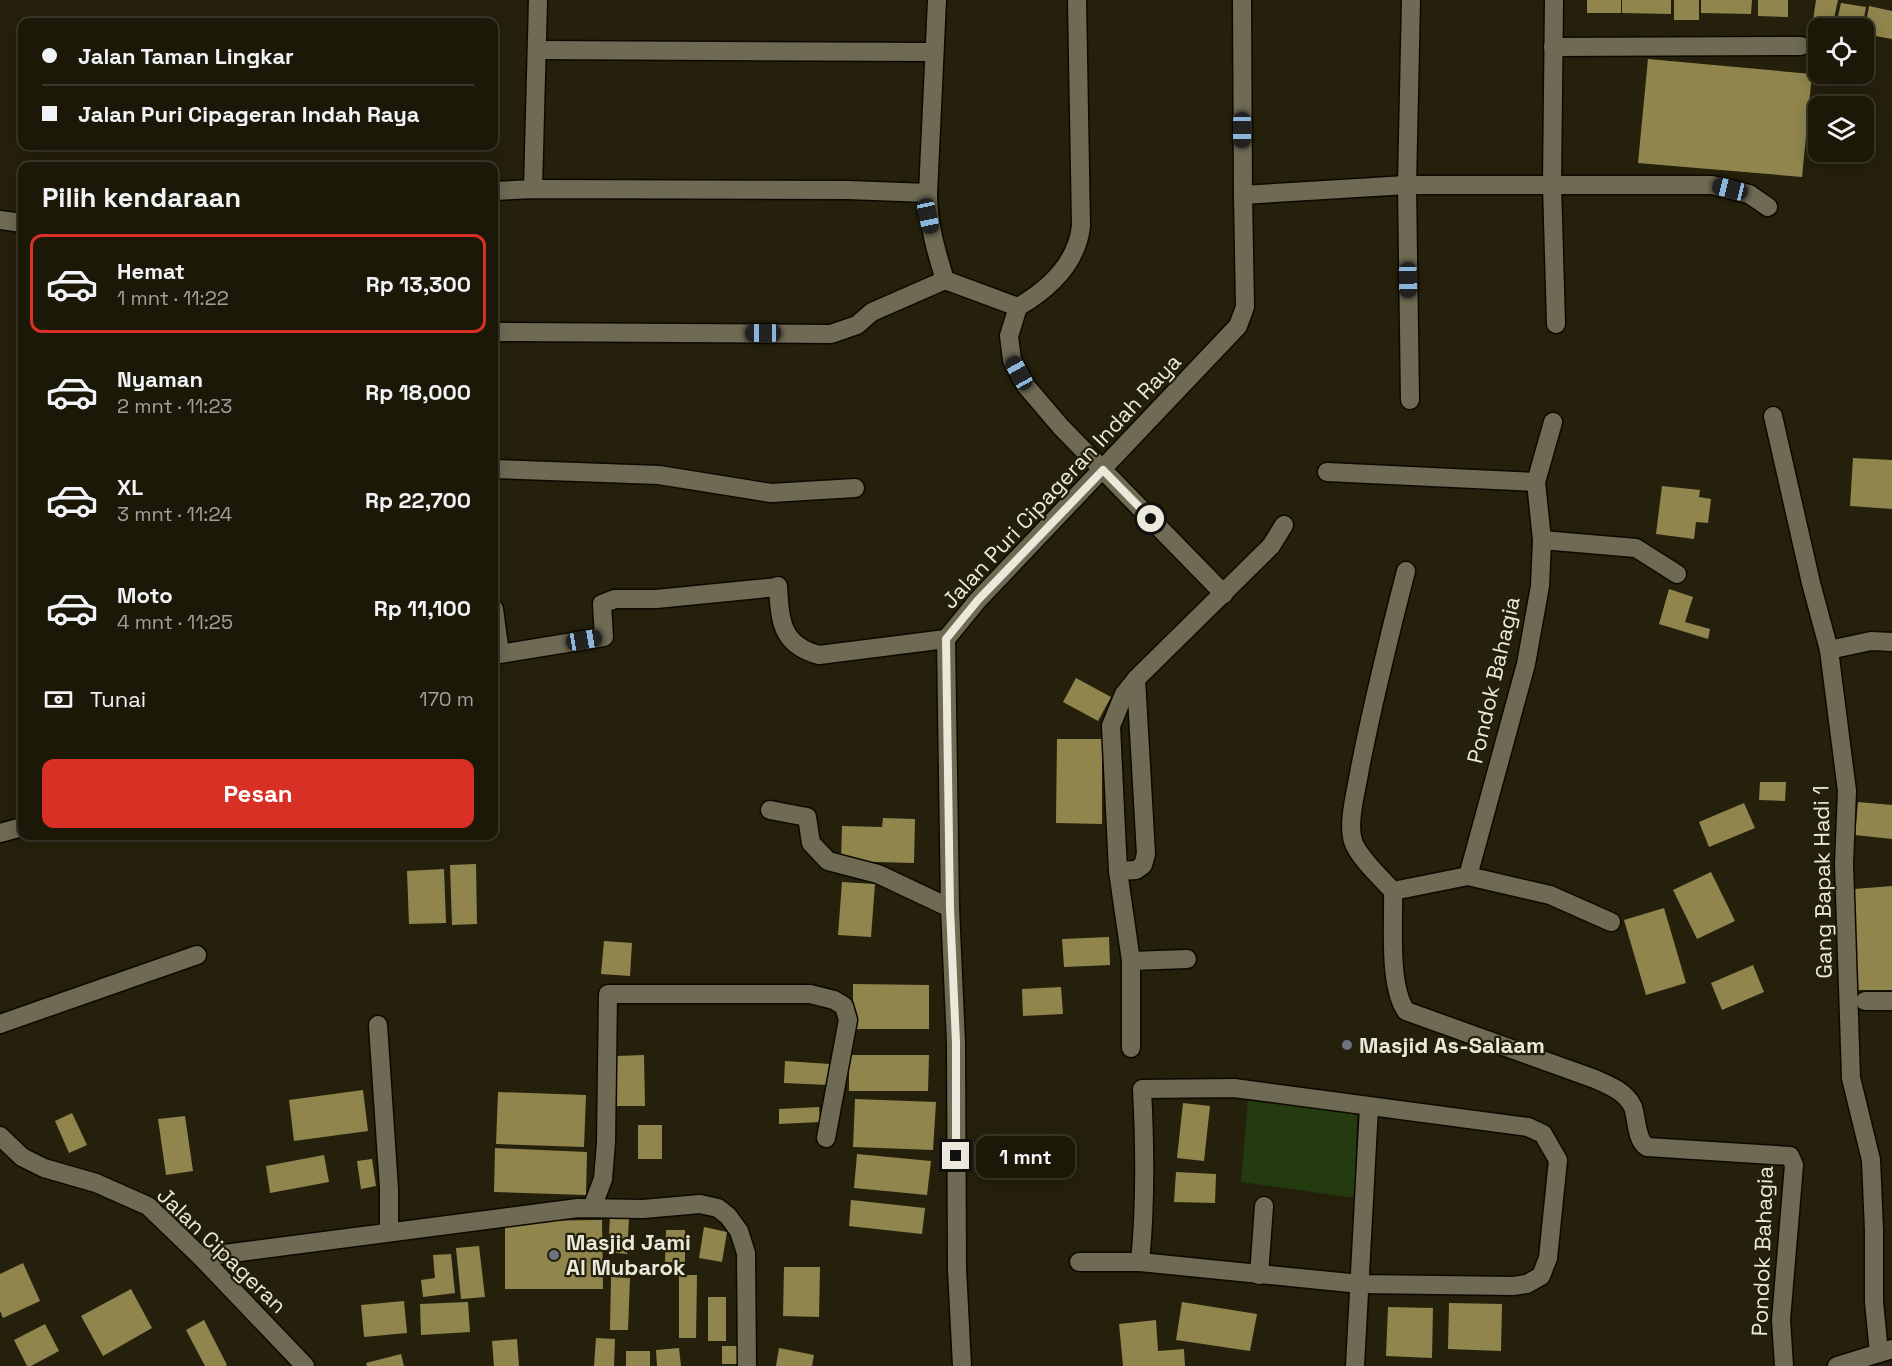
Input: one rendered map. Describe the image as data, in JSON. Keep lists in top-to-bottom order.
{
  "streets": {
    "street": [
      "Jalan Puri Cipageran Indah Raya",
      "Pondok Bahagia",
      "Gang Bapak Hadi 1",
      "Jalan Cipageran"
    ]
  },
  "places": ["Masjid As-Salaam", "Masjid Jami Al Mubarok"],
  "page": {
    "banner": ["Jalan Taman Lingkar", "Jalan Puri Cipageran Indah Raya"],
    "heading": "Pilih kendaraan",
    "list": [
      {
        "name": "Hemat",
        "note": "1 mnt · 11:22",
        "value": "Rp 13,300"
      },
      {
        "name": "Nyaman",
        "note": "2 mnt · 11:23",
        "value": "Rp 18,000"
      },
      {
        "name": "XL",
        "note": "3 mnt · 11:24",
        "value": "Rp 22,700"
      },
      {
        "name": "Moto",
        "note": "4 mnt · 11:25",
        "value": "Rp 11,100"
      }
    ],
    "pay": ["Tunai", "170 m"],
    "buttons": "Pesan",
    "bubble": "1 mnt"
  }
}
